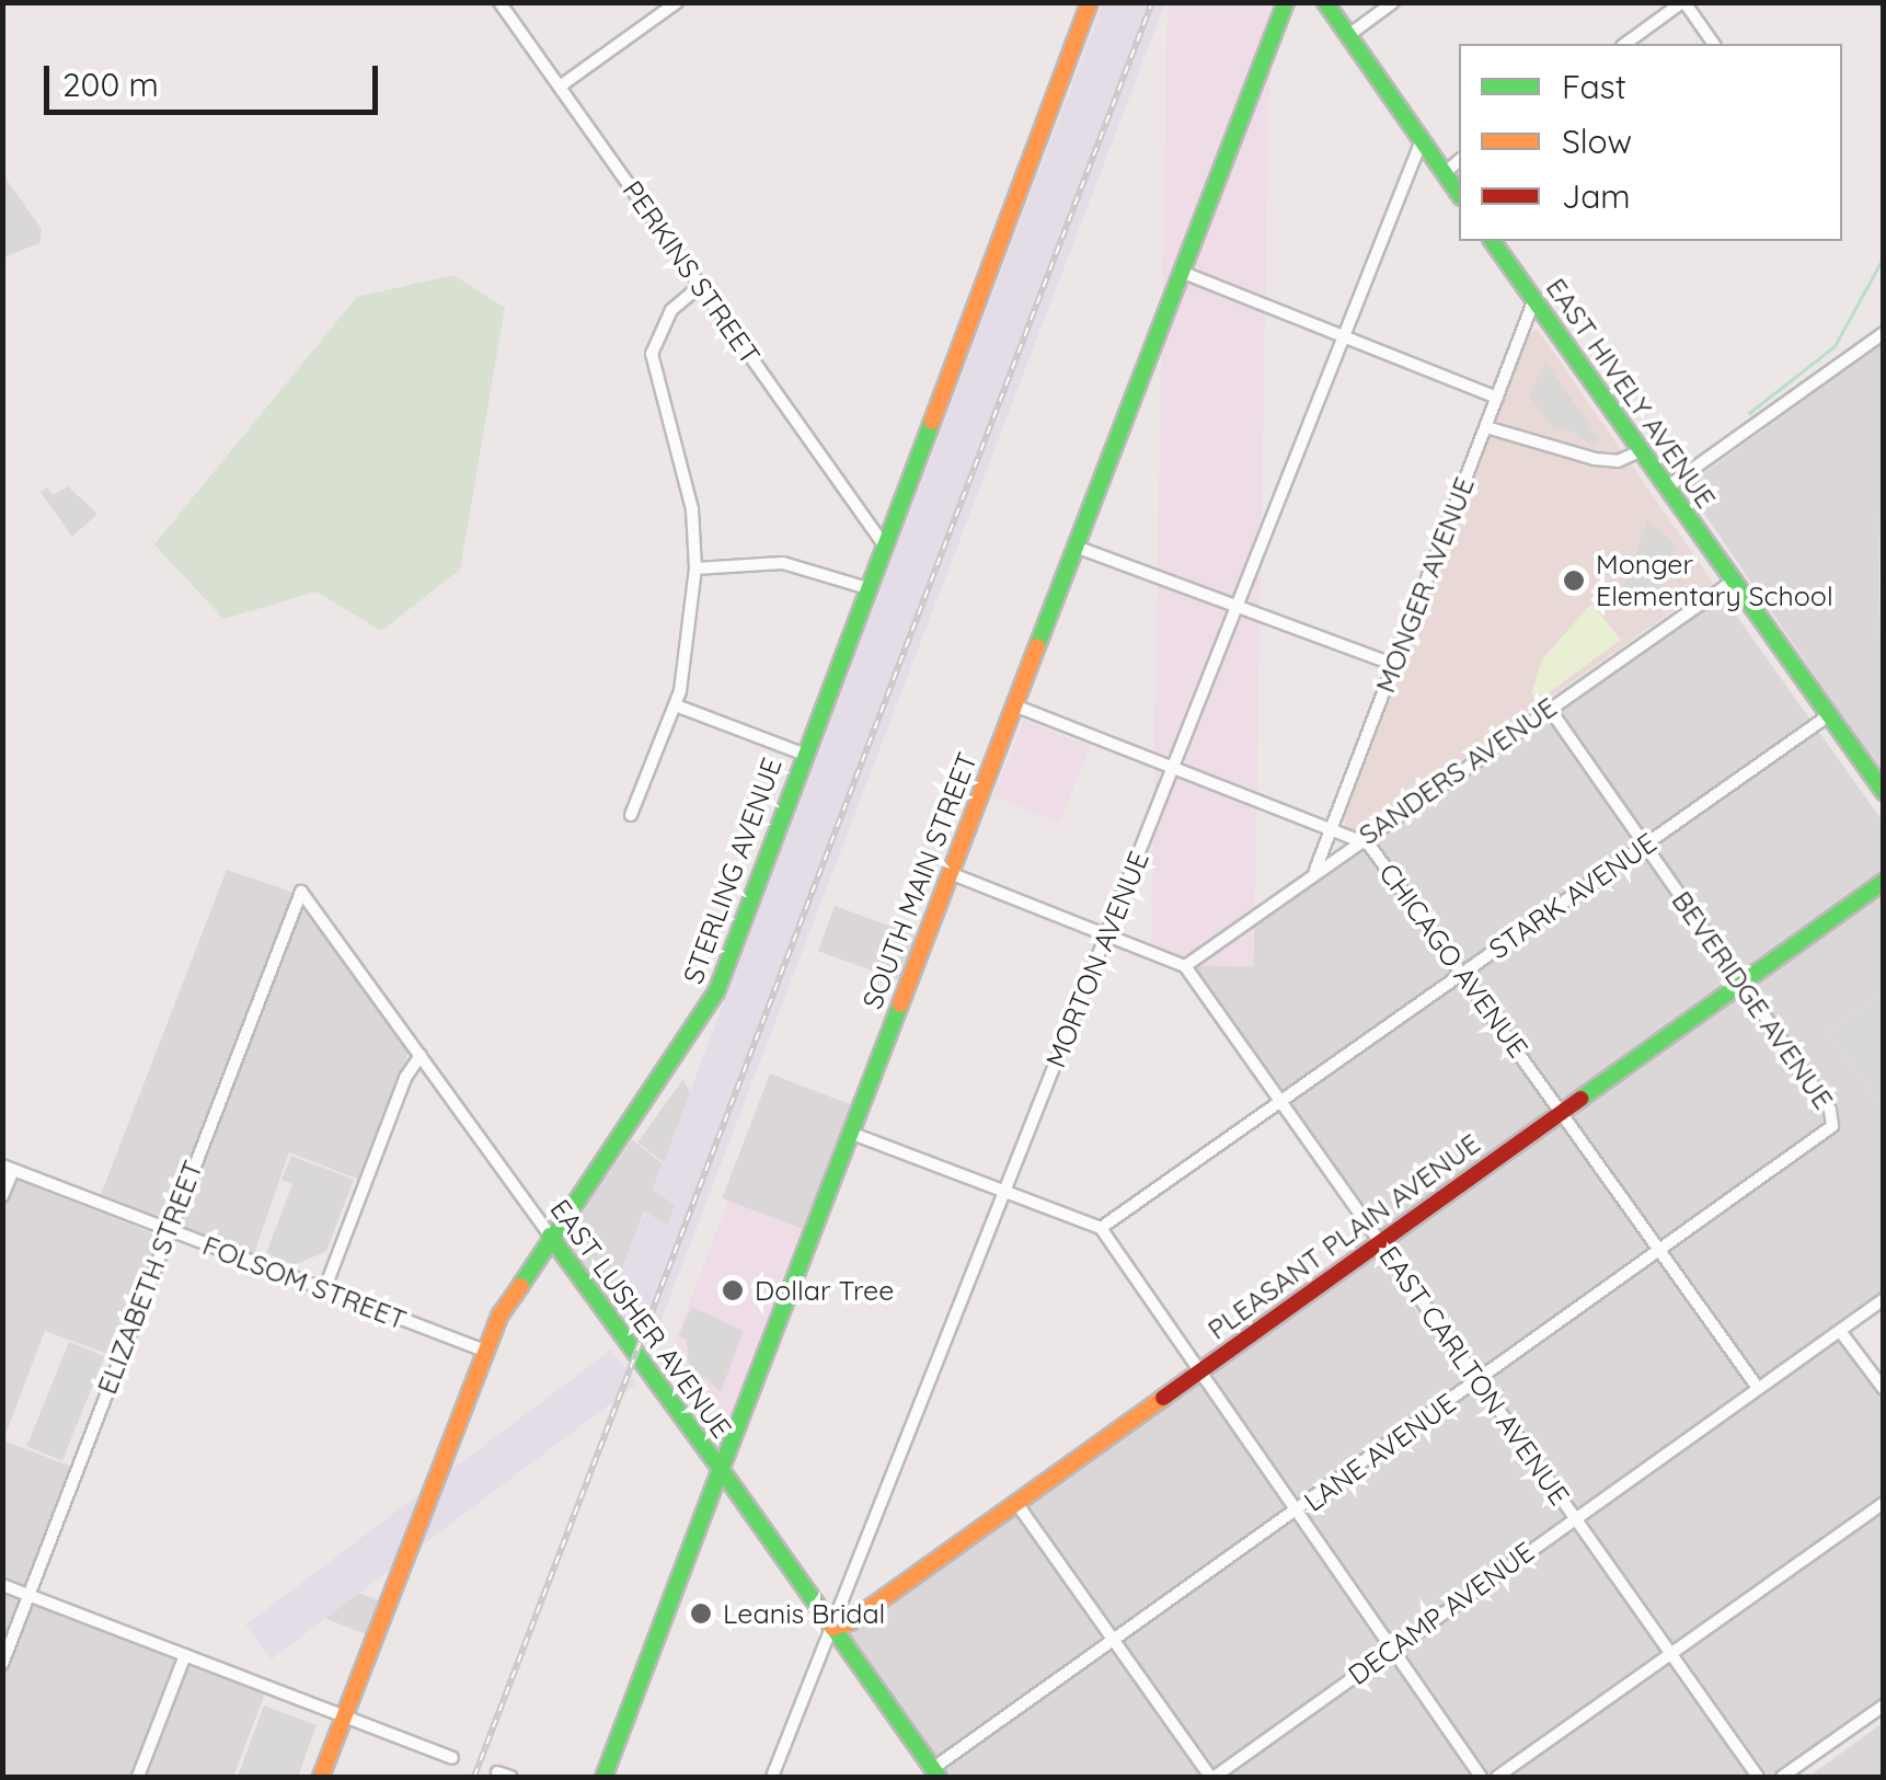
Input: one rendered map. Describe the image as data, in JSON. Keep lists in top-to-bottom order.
{
  "streets": {
    "street": [
      "PERKINS STREET",
      "EAST HIVELY AVENUE",
      "MONGER AVENUE",
      "SANDERS AVENUE",
      "STERLING AVENUE",
      "SOUTH MAIN STREET",
      "STARK AVENUE",
      "MORTON AVENUE",
      "CHICAGO AVENUE",
      "BEVERIDGE AVENUE",
      "PLEASANT PLAIN AVENUE",
      "ELIZABETH STREET",
      "FOLSOM STREET",
      "EAST LUSHER AVENUE",
      "EAST CARLTON AVENUE",
      "LANE AVENUE",
      "DECAMP AVENUE"
    ]
  },
  "crossings": [
    ["PERKINS STREET", "STERLING AVENUE"],
    ["EAST HIVELY AVENUE", "MONGER AVENUE"],
    ["EAST HIVELY AVENUE", "SANDERS AVENUE"],
    ["EAST HIVELY AVENUE", "STARK AVENUE"],
    ["MONGER AVENUE", "SANDERS AVENUE"],
    ["MONGER AVENUE", "CHICAGO AVENUE"],
    ["SANDERS AVENUE", "CHICAGO AVENUE"],
    ["SANDERS AVENUE", "BEVERIDGE AVENUE"],
    ["SANDERS AVENUE", "EAST CARLTON AVENUE"],
    ["STERLING AVENUE", "FOLSOM STREET"],
    ["STERLING AVENUE", "EAST LUSHER AVENUE"],
    ["SOUTH MAIN STREET", "CHICAGO AVENUE"],
    ["SOUTH MAIN STREET", "EAST LUSHER AVENUE"],
    ["STARK AVENUE", "CHICAGO AVENUE"],
    ["STARK AVENUE", "BEVERIDGE AVENUE"],
    ["STARK AVENUE", "EAST CARLTON AVENUE"],
    ["MORTON AVENUE", "CHICAGO AVENUE"],
    ["MORTON AVENUE", "PLEASANT PLAIN AVENUE"],
    ["MORTON AVENUE", "EAST LUSHER AVENUE"],
    ["CHICAGO AVENUE", "PLEASANT PLAIN AVENUE"],
    ["CHICAGO AVENUE", "LANE AVENUE"],
    ["CHICAGO AVENUE", "DECAMP AVENUE"],
    ["BEVERIDGE AVENUE", "PLEASANT PLAIN AVENUE"],
    ["BEVERIDGE AVENUE", "LANE AVENUE"],
    ["PLEASANT PLAIN AVENUE", "EAST LUSHER AVENUE"],
    ["PLEASANT PLAIN AVENUE", "EAST CARLTON AVENUE"],
    ["ELIZABETH STREET", "FOLSOM STREET"],
    ["ELIZABETH STREET", "EAST LUSHER AVENUE"],
    ["EAST LUSHER AVENUE", "LANE AVENUE"],
    ["EAST CARLTON AVENUE", "LANE AVENUE"],
    ["EAST CARLTON AVENUE", "DECAMP AVENUE"]
  ],
  "places": ["Monger Elementary School", "Dollar Tree", "Leanis Bridal"],
  "legend": ["Fast", "Slow", "Jam"],
  "scale_bar": "200 m"
}
